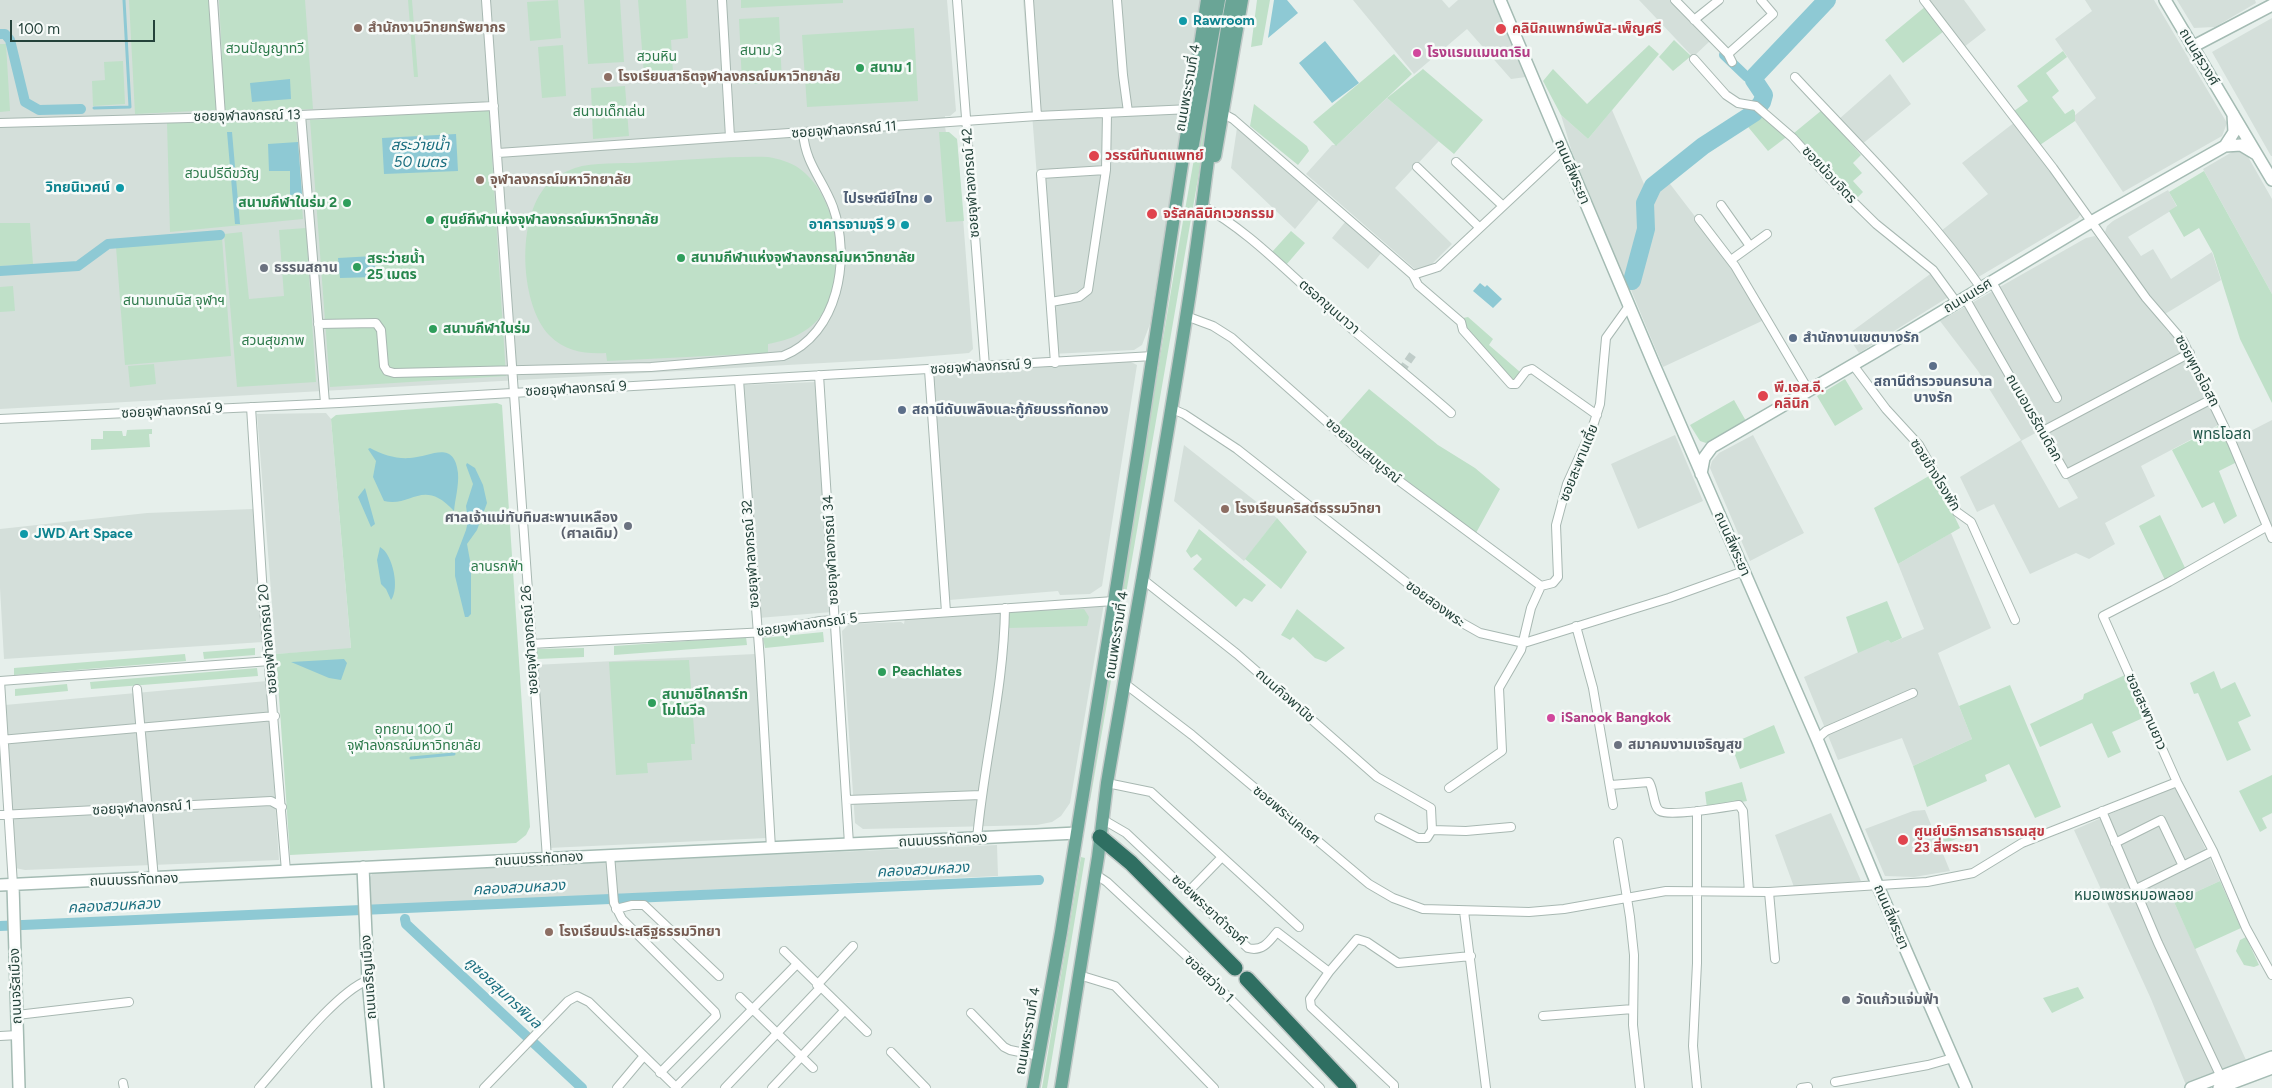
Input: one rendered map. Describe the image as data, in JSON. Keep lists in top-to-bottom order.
{
  "streets": {
    "main road": [
      "ถนนสุรวงศ์",
      "ถนนพระรามที่ 4",
      "ถนนสี่พระยา",
      "ถนนนเรศ",
      "ถนนบรรทัดทอง",
      "ถนนเจริญเมือง",
      "ถนนจรัสเมือง"
    ],
    "street": [
      "ซอยจุฬาลงกรณ์ 13",
      "ซอยจุฬาลงกรณ์ 11",
      "ซอยน้อมจิตร",
      "ซอยจุฬาลงกรณ์ 42",
      "ตรอกขุนนาวา",
      "ซอยจุฬาลงกรณ์ 9",
      "ซอยพุทธโอสถ",
      "ถนนอมรรัตนดิลก",
      "ซอยจอมสมบูรณ์",
      "ซอยสะพานเตี้ย",
      "ซอยข้างโรงพัก",
      "ซอยจุฬาลงกรณ์ 34",
      "ซอยจุฬาลงกรณ์ 32",
      "ซอยสองพระ",
      "ซอยจุฬาลงกรณ์ 5",
      "ซอยจุฬาลงกรณ์ 20",
      "ซอยจุฬาลงกรณ์ 26",
      "ถนนกิจพานิช",
      "ซอยสะพานยาว",
      "ซอยจุฬาลงกรณ์ 1",
      "ซอยพระนคเรศ",
      "ซอยพระยาดำรงค์",
      "ซอยสว่าง 1"
    ]
  },
  "crossings": [
    ["ถนนพระรามที่ 4", "ซอยจุฬาลงกรณ์ 11"],
    ["ถนนพระรามที่ 4", "ตรอกขุนนาวา"],
    ["ถนนพระรามที่ 4", "ซอยจุฬาลงกรณ์ 9"],
    ["ถนนพระรามที่ 4", "ซอยจอมสมบูรณ์"],
    ["ถนนพระรามที่ 4", "ซอยสองพระ"],
    ["ถนนพระรามที่ 4", "ซอยจุฬาลงกรณ์ 5"],
    ["ถนนพระรามที่ 4", "ถนนกิจพานิช"],
    ["ถนนพระรามที่ 4", "ซอยพระนคเรศ"],
    ["ถนนพระรามที่ 4", "ถนนบรรทัดทอง"],
    ["ถนนพระรามที่ 4", "ซอยพระยาดำรงค์"],
    ["ถนนพระรามที่ 4", "ซอยสว่าง 1"],
    ["ซอยจุฬาลงกรณ์ 13", "ซอยจุฬาลงกรณ์ 26"],
    ["ซอยจุฬาลงกรณ์ 11", "ซอยจุฬาลงกรณ์ 42"],
    ["ซอยจุฬาลงกรณ์ 11", "ซอยจุฬาลงกรณ์ 26"],
    ["ถนนสี่พระยา", "ซอยสะพานเตี้ย"],
    ["ถนนสี่พระยา", "ซอยสองพระ"],
    ["ถนนสี่พระยา", "ซอยพระนคเรศ"],
    ["ซอยน้อมจิตร", "ถนนนเรศ"],
    ["ซอยน้อมจิตร", "ถนนอมรรัตนดิลก"],
    ["ซอยจุฬาลงกรณ์ 42", "ซอยจุฬาลงกรณ์ 9"],
    ["ถนนนเรศ", "ซอยพุทธโอสถ"],
    ["ถนนนเรศ", "ถนนอมรรัตนดิลก"],
    ["ถนนนเรศ", "ซอยข้างโรงพัก"],
    ["ซอยจุฬาลงกรณ์ 9", "ซอยจุฬาลงกรณ์ 34"],
    ["ซอยจุฬาลงกรณ์ 9", "ซอยจุฬาลงกรณ์ 32"],
    ["ซอยจุฬาลงกรณ์ 9", "ซอยจุฬาลงกรณ์ 20"],
    ["ซอยจุฬาลงกรณ์ 9", "ซอยจุฬาลงกรณ์ 26"],
    ["ซอยพุทธโอสถ", "ถนนอมรรัตนดิลก"],
    ["ซอยพุทธโอสถ", "ซอยสะพานยาว"],
    ["ซอยจอมสมบูรณ์", "ซอยสะพานเตี้ย"],
    ["ซอยสะพานเตี้ย", "ซอยสองพระ"],
    ["ซอยจุฬาลงกรณ์ 34", "ซอยจุฬาลงกรณ์ 5"],
    ["ซอยจุฬาลงกรณ์ 34", "ถนนบรรทัดทอง"],
    ["ซอยจุฬาลงกรณ์ 32", "ซอยจุฬาลงกรณ์ 5"],
    ["ซอยจุฬาลงกรณ์ 32", "ถนนบรรทัดทอง"],
    ["ซอยจุฬาลงกรณ์ 5", "ซอยจุฬาลงกรณ์ 26"],
    ["ซอยจุฬาลงกรณ์ 20", "ซอยจุฬาลงกรณ์ 1"],
    ["ซอยจุฬาลงกรณ์ 20", "ถนนบรรทัดทอง"],
    ["ซอยจุฬาลงกรณ์ 26", "ถนนบรรทัดทอง"],
    ["ซอยสะพานยาว", "ซอยพระนคเรศ"],
    ["ถนนบรรทัดทอง", "ถนนเจริญเมือง"],
    ["ถนนบรรทัดทอง", "ถนนจรัสเมือง"]
  ],
  "districts": ["พุทธโอสถ", "หมอเพชรหมอพลอย"],
  "water": ["สระว่ายน้ำ 50 เมตร", "คลองสวนหลวง", "คูซอยสุนทรพิมล"],
  "parks": [
    "สวนปัญญาทวี",
    "สนาม 3",
    "สวนหิน",
    "สนามเด็กเล่น",
    "สวนปรีดีขวัญ",
    "สนามเทนนิส จุฬาฯ",
    "สวนสุขภาพ",
    "ลานรกฟ้า",
    "อุทยาน 100 ปี จุฬาลงกรณ์มหาวิทยาลัย"
  ],
  "places": [
    "Rawroom",
    "สำนักงานวิทยทรัพยากร",
    "คลินิกแพทย์พนัส-เพ็ญศรี",
    "โรงแรมแมนดาริน",
    "สนาม 1",
    "โรงเรียนสาธิตจุฬาลงกรณ์มหาวิทยาลัย",
    "วรรณีทันตแพทย์",
    "จุฬาลงกรณ์มหาวิทยาลัย",
    "วิทยนิเวศน์",
    "ไปรษณีย์ไทย",
    "สนามกีฬาในร่ม 2",
    "จรัสคลินิกเวชกรรม",
    "ศูนย์กีฬาแห่งจุฬาลงกรณ์มหาวิทยาลัย",
    "อาคารจามจุรี 9",
    "สนามกีฬาแห่งจุฬาลงกรณ์มหาวิทยาลัย",
    "สระว่ายน้ำ 25 เมตร",
    "ธรรมสถาน",
    "สนามกีฬาในร่ม",
    "สำนักงานเขตบางรัก",
    "สถานีตำรวจนครบาล บางรัก",
    "พี.เอส.อี. คลินิก",
    "สถานีดับเพลิงและกู้ภัยบรรทัดทอง",
    "โรงเรียนคริสต์ธรรมวิทยา",
    "ศาลเจ้าแม่ทับทิมสะพานเหลือง (ศาลเดิม)",
    "JWD Art Space",
    "Peachlates",
    "สนามอีโกคาร์ท โมโนวีล",
    "iSanook Bangkok",
    "สมาคมงามเจริญสุข",
    "ศูนย์บริการสาธารณสุข 23 สี่พระยา",
    "โรงเรียนประเสริฐธรรมวิทยา",
    "วัดแก้วแจ่มฟ้า"
  ],
  "scale_bar": "100 m"
}
